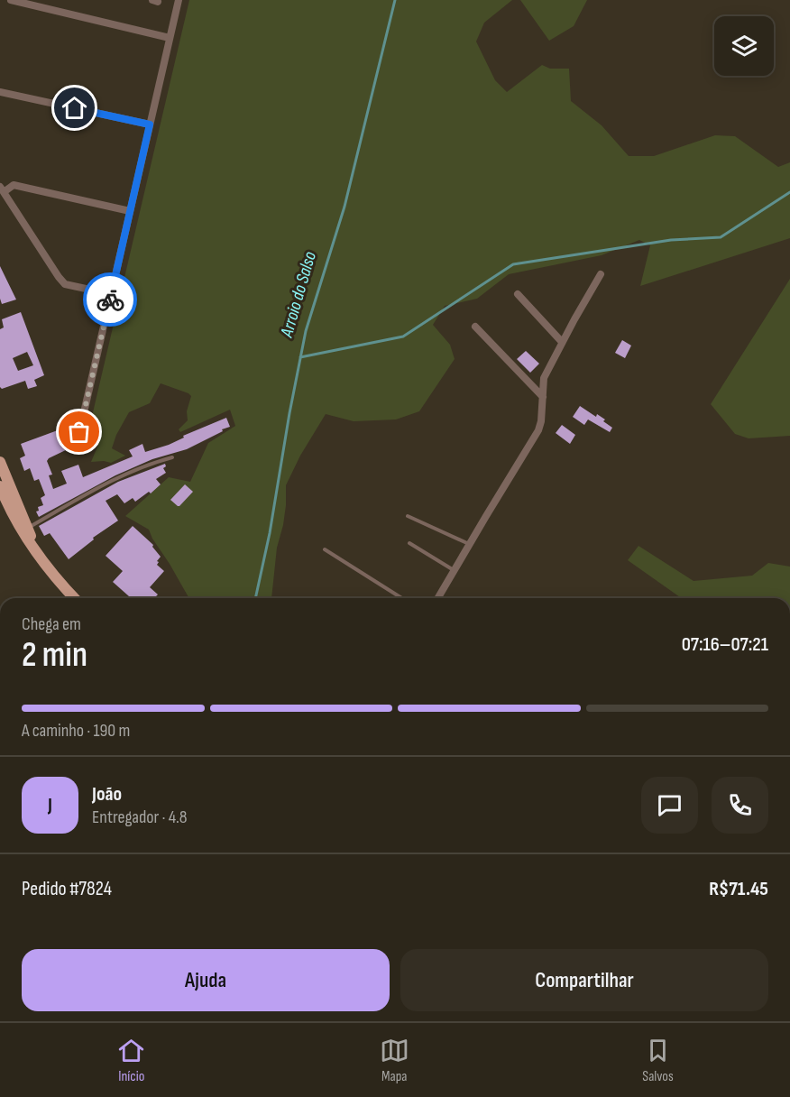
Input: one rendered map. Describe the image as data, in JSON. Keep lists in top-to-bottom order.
{
  "water": ["Arroio do Salso"],
  "page": {
    "heading": ["2 min", "Chega em", "07:16–07:21"],
    "panel": [
      "João",
      "Entregador · 4.8",
      "Pedido #7824",
      "R$71.45"
    ],
    "bar": "A caminho · 190 m",
    "round": "J",
    "buttons": ["Ajuda", "Compartilhar"],
    "tabs": ["Início", "Mapa", "Salvos"]
  }
}
